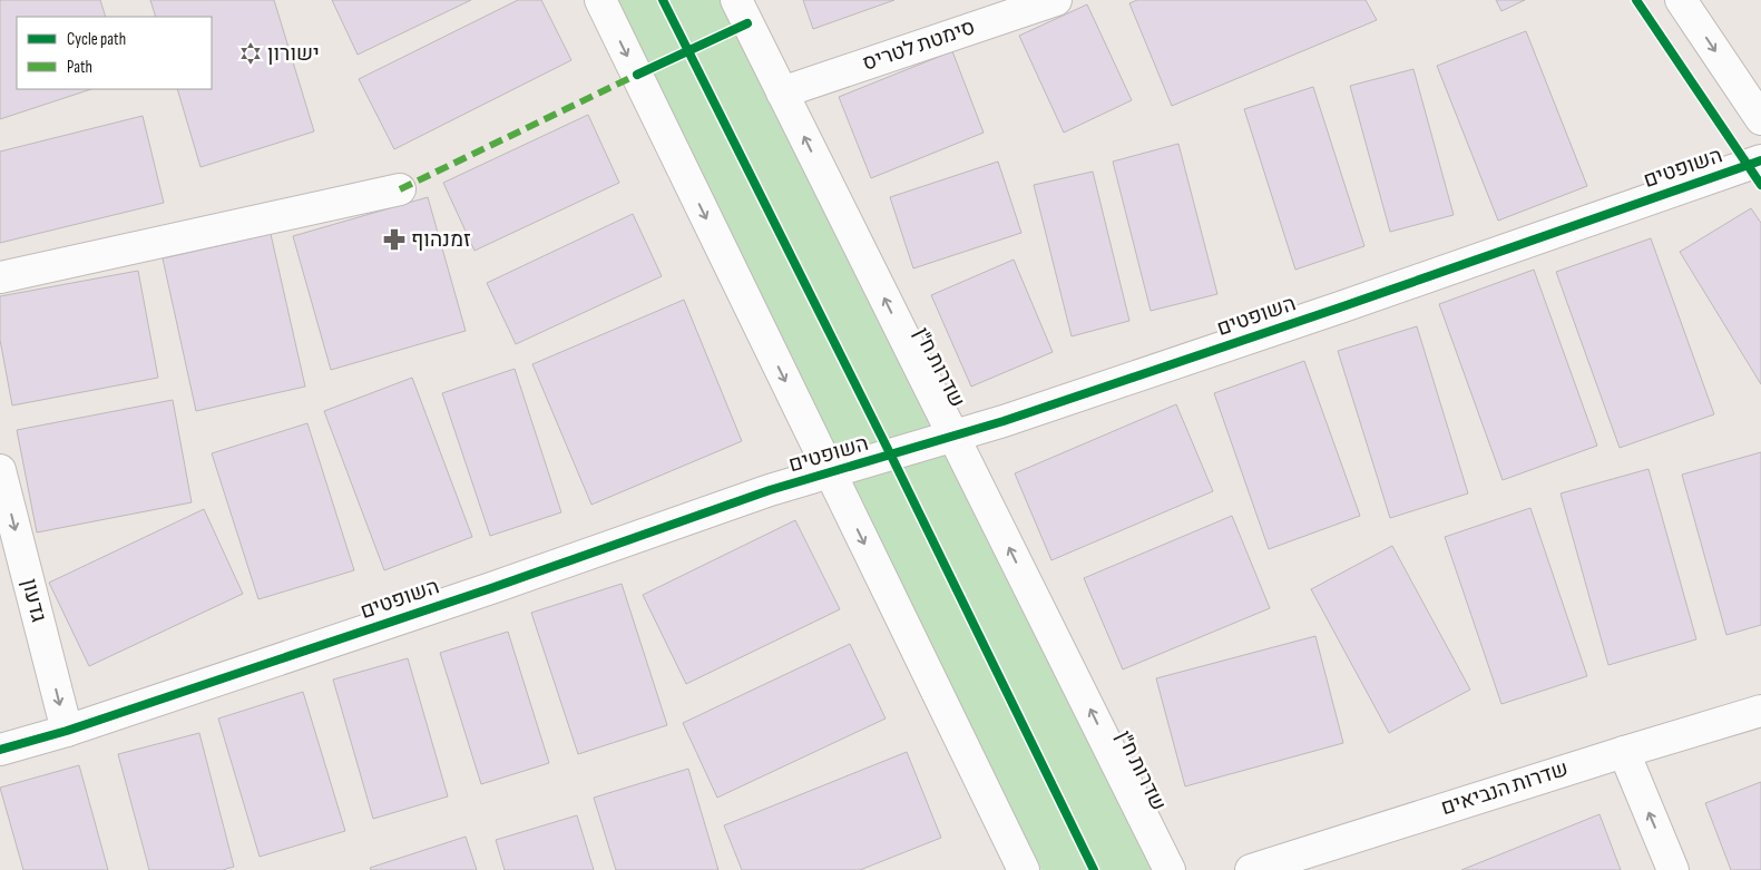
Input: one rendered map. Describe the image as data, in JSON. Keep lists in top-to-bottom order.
{
  "streets": {
    "street": [
      "סימטת לטריס",
      "השופטים",
      "שדרות ח\"ן",
      "גדעון",
      "שדרות הנביאים"
    ]
  },
  "crossings": [
    ["סימטת לטריס", "שדרות ח\"ן"],
    ["השופטים", "שדרות ח\"ן"],
    ["השופטים", "גדעון"]
  ],
  "one_way": ["גדעון"],
  "places": {
    "synagogue": ["ישורון"],
    "pharmacy": ["זמנהוף"]
  },
  "legend": ["Cycle path", "Path"]
}
